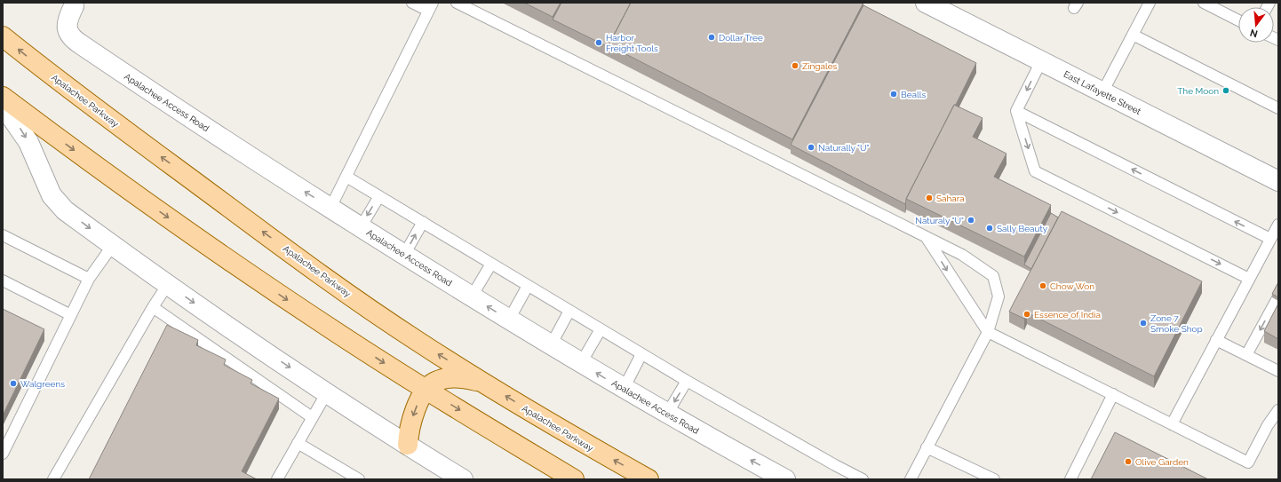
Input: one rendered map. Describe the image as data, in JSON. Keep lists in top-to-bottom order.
{
  "streets": {
    "main road": ["Apalachee Parkway"],
    "street": ["East Lafayette Street", "Apalachee Access Road"]
  },
  "places": [
    "Dollar Tree",
    "Harbor Freight Tools",
    "Zingales",
    "The Moon",
    "Bealls",
    "Naturally \"U\"",
    "Sahara",
    "Naturaly \"U\"",
    "Sally Beauty",
    "Chow Won",
    "Essence of India",
    "Zone 7 Smoke Shop",
    "Walgreens",
    "Olive Garden"
  ],
  "north": "bottom"
}
